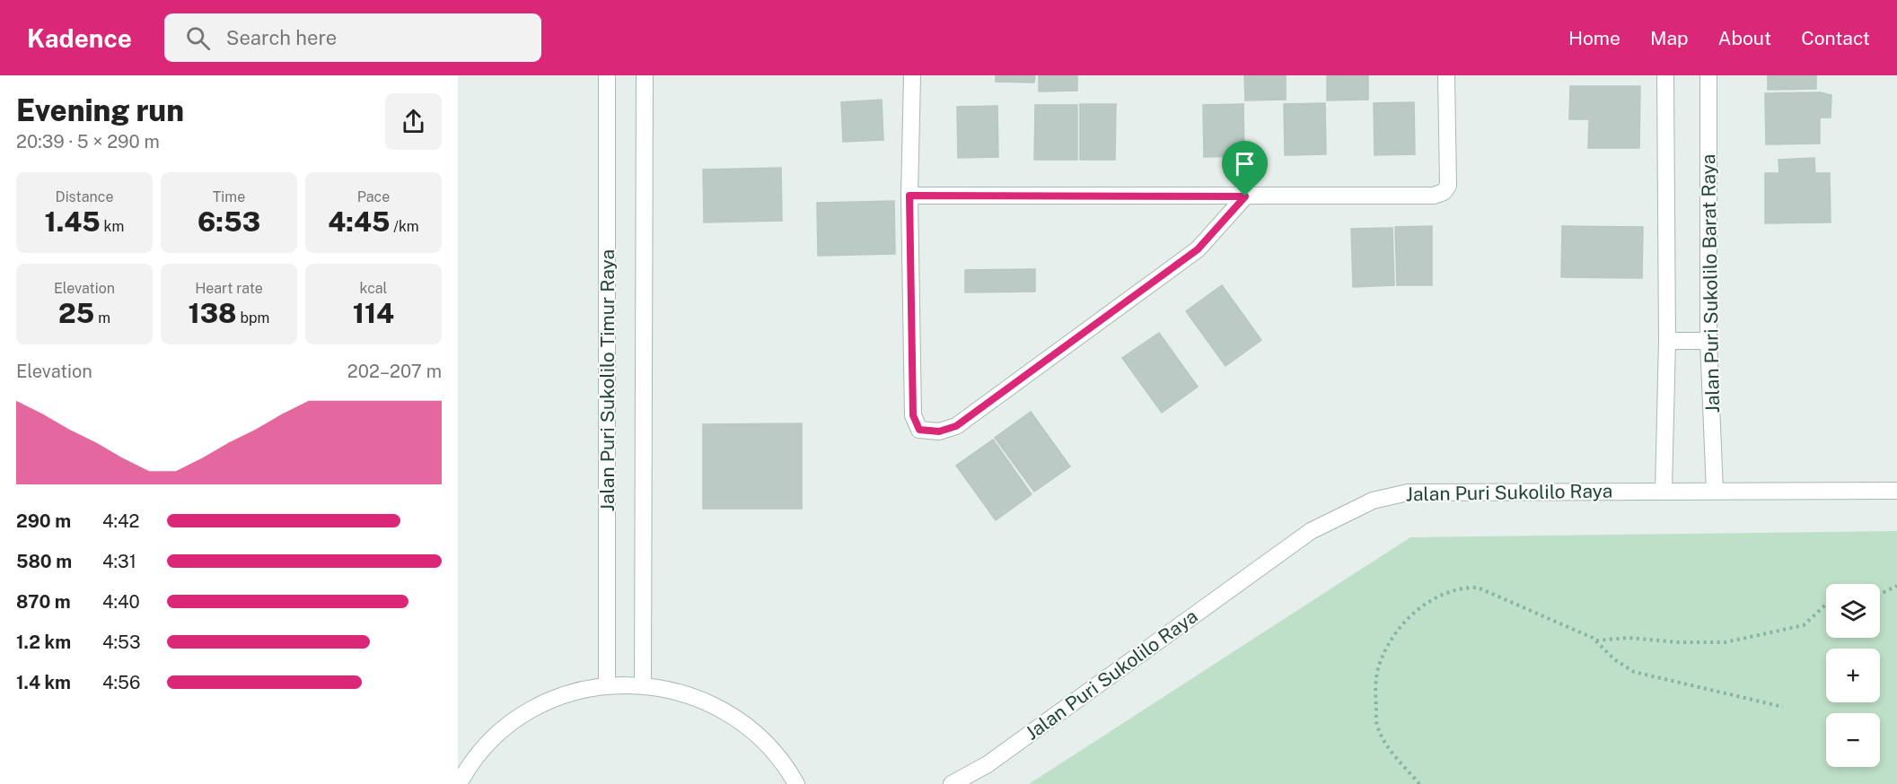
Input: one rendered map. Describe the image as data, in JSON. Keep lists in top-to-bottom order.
{
  "streets": {
    "street": ["Jalan Puri Sukolilo Barat Raya", "Jalan Puri Sukolilo Timur Raya", "Jalan Puri Sukolilo Raya"]
  },
  "crossings": [
    ["Jalan Puri Sukolilo Barat Raya", "Jalan Puri Sukolilo Raya"]
  ],
  "page": {
    "header": "Kadence",
    "search": "Search here",
    "nav": [
      "Home",
      "Map",
      "About",
      "Contact"
    ],
    "heading": ["Evening run", "20:39 · 5 × 290 m"],
    "stats": [
      ["Distance", "1.45 km"],
      ["Time", "6:53"],
      ["Pace", "4:45 /km"],
      ["Elevation", "25 m"],
      ["Heart rate", "138 bpm"],
      ["kcal", "114"]
    ],
    "chart": ["Elevation", "202–207 m"],
    "list": [
      {
        "name": "290 m",
        "note": "4:42"
      },
      {
        "name": "580 m",
        "note": "4:31"
      },
      {
        "name": "870 m",
        "note": "4:40"
      },
      {
        "name": "1.2 km",
        "note": "4:53"
      },
      {
        "name": "1.4 km",
        "note": "4:56"
      }
    ],
    "map_buttons": ["+", "−"]
  }
}
